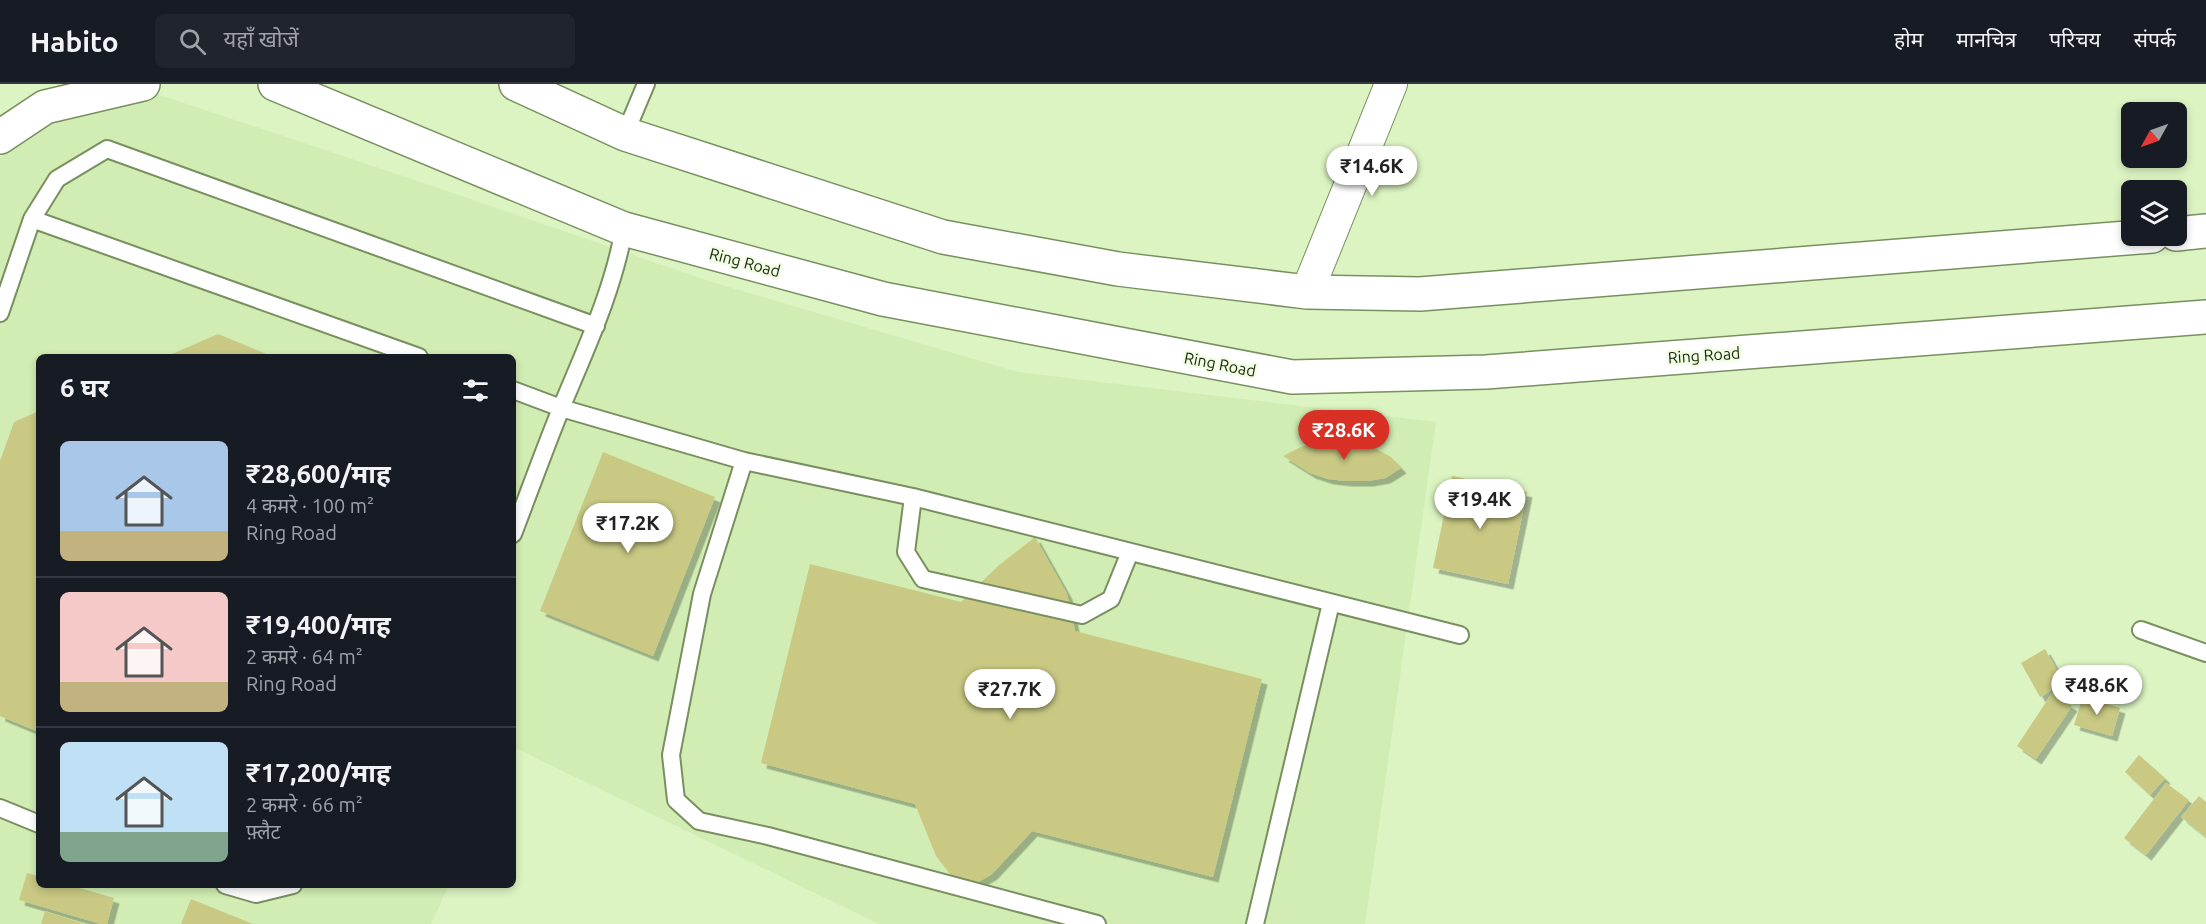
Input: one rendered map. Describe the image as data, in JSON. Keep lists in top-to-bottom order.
{
  "streets": {
    "main road": ["Ring Road"]
  },
  "north": "bottom left",
  "page": {
    "header": "Habito",
    "search": "यहाँ खोजें",
    "nav": [
      "होम",
      "मानचित्र",
      "परिचय",
      "संपर्क"
    ],
    "price": [
      "₹14.6K",
      "₹28.6K",
      "₹19.4K",
      "₹17.2K",
      "₹48.6K",
      "₹27.7K"
    ],
    "heading": "6 घर",
    "list": [
      {
        "name": "₹28,600/माह",
        "note": "4 कमरे · 100 m² · Ring Road"
      },
      {
        "name": "₹19,400/माह",
        "note": "2 कमरे · 64 m² · Ring Road"
      },
      {
        "name": "₹17,200/माह",
        "note": "2 कमरे · 66 m² · फ़्लैट"
      }
    ]
  }
}
